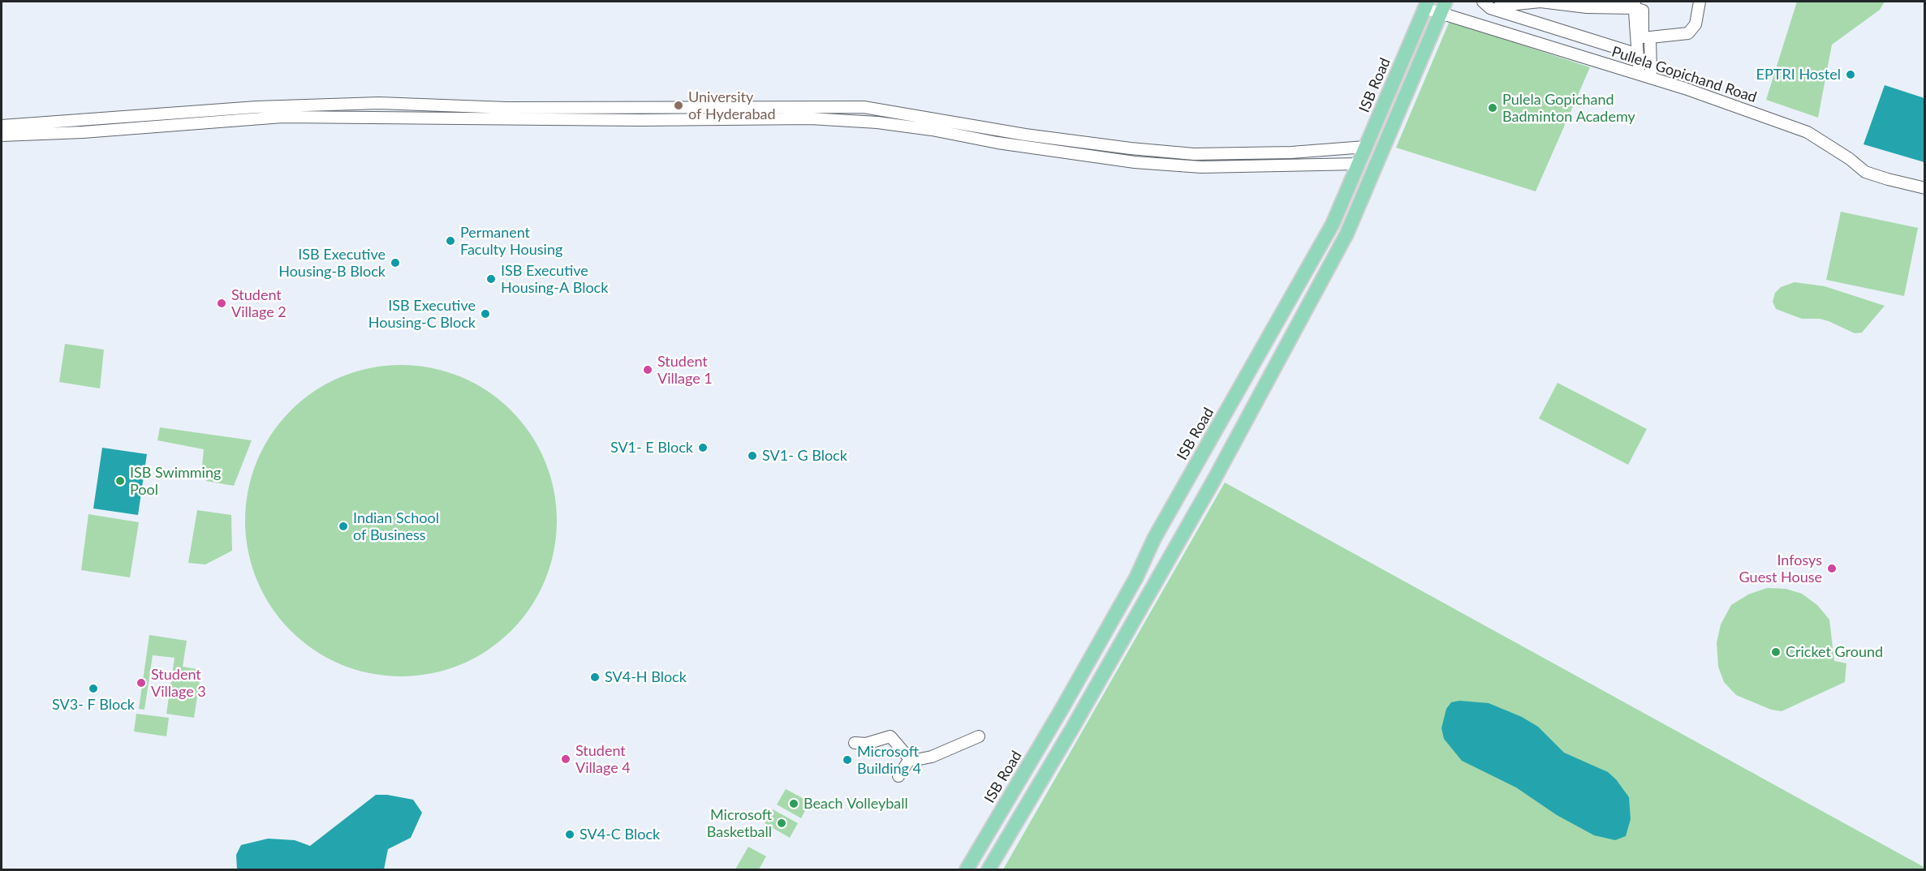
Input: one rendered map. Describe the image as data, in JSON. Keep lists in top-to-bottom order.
{
  "streets": {
    "main road": ["ISB Road"],
    "street": ["Pullela Gopichand Road"]
  },
  "crossings": [
    ["Pullela Gopichand Road", "ISB Road"]
  ],
  "places": [
    "EPTRI Hostel",
    "University of Hyderabad",
    "Pulela Gopichand Badminton Academy",
    "Permanent Faculty Housing",
    "ISB Executive Housing-B Block",
    "ISB Executive Housing-A Block",
    "Student Village 2",
    "ISB Executive Housing-C Block",
    "Student Village 1",
    "SV1- E Block",
    "SV1- G Block",
    "ISB Swimming Pool",
    "Indian School of Business",
    "Infosys Guest House",
    "Cricket Ground",
    "SV4-H Block",
    "Student Village 3",
    "SV3- F Block",
    "Student Village 4",
    "Microsoft Building 4",
    "Beach Volleyball",
    "Microsoft Basketball",
    "SV4-C Block"
  ]
}
